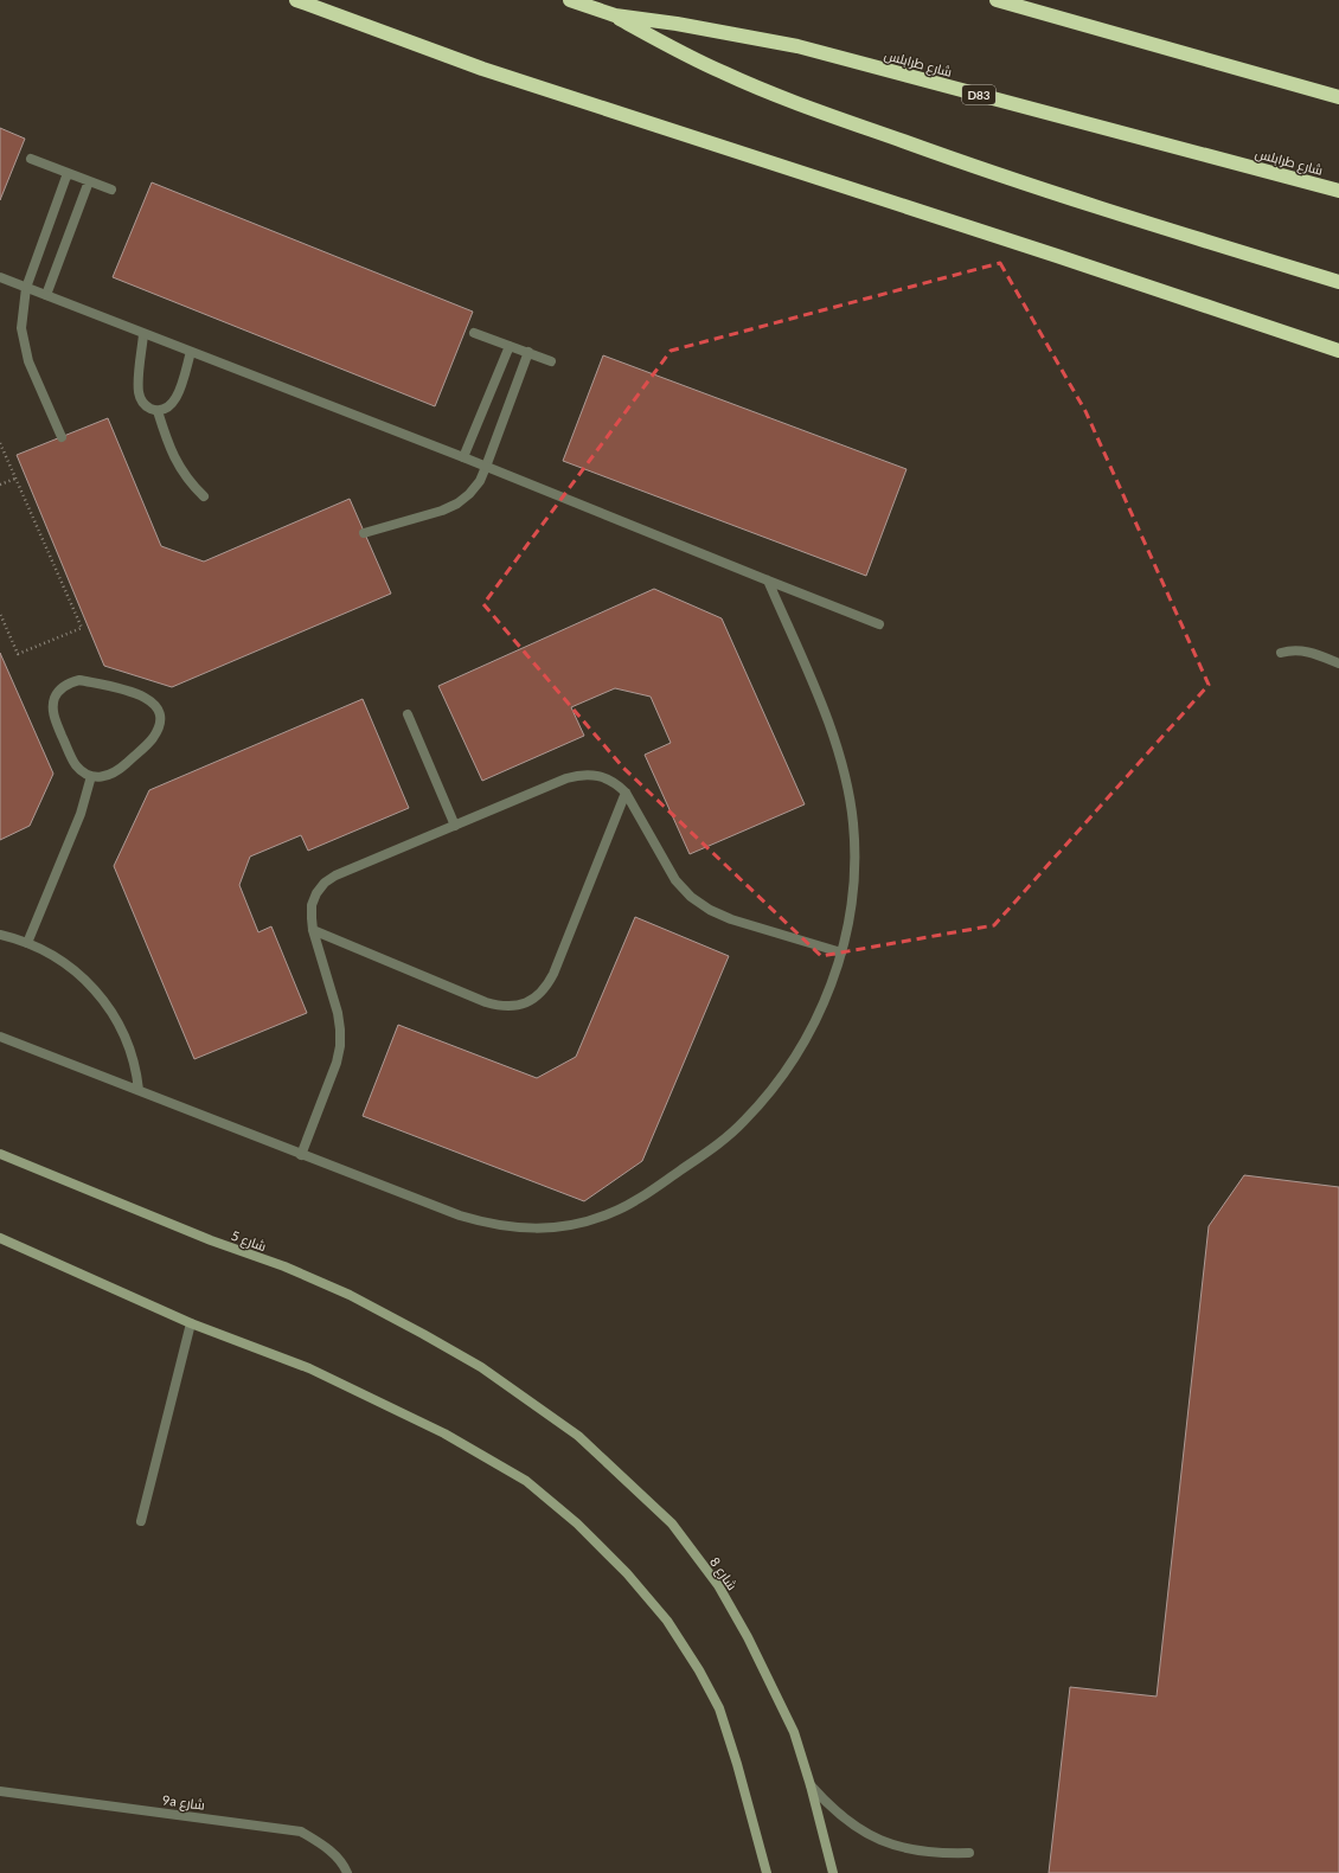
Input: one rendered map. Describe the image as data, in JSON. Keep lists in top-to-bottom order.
{
  "streets": {
    "highway": ["شارع طرابلس", "D83"],
    "street": ["شارع 5", "شارع 8", "9a شارع"]
  },
  "crossings": [
    ["شارع 5", "شارع 8"]
  ]
}
